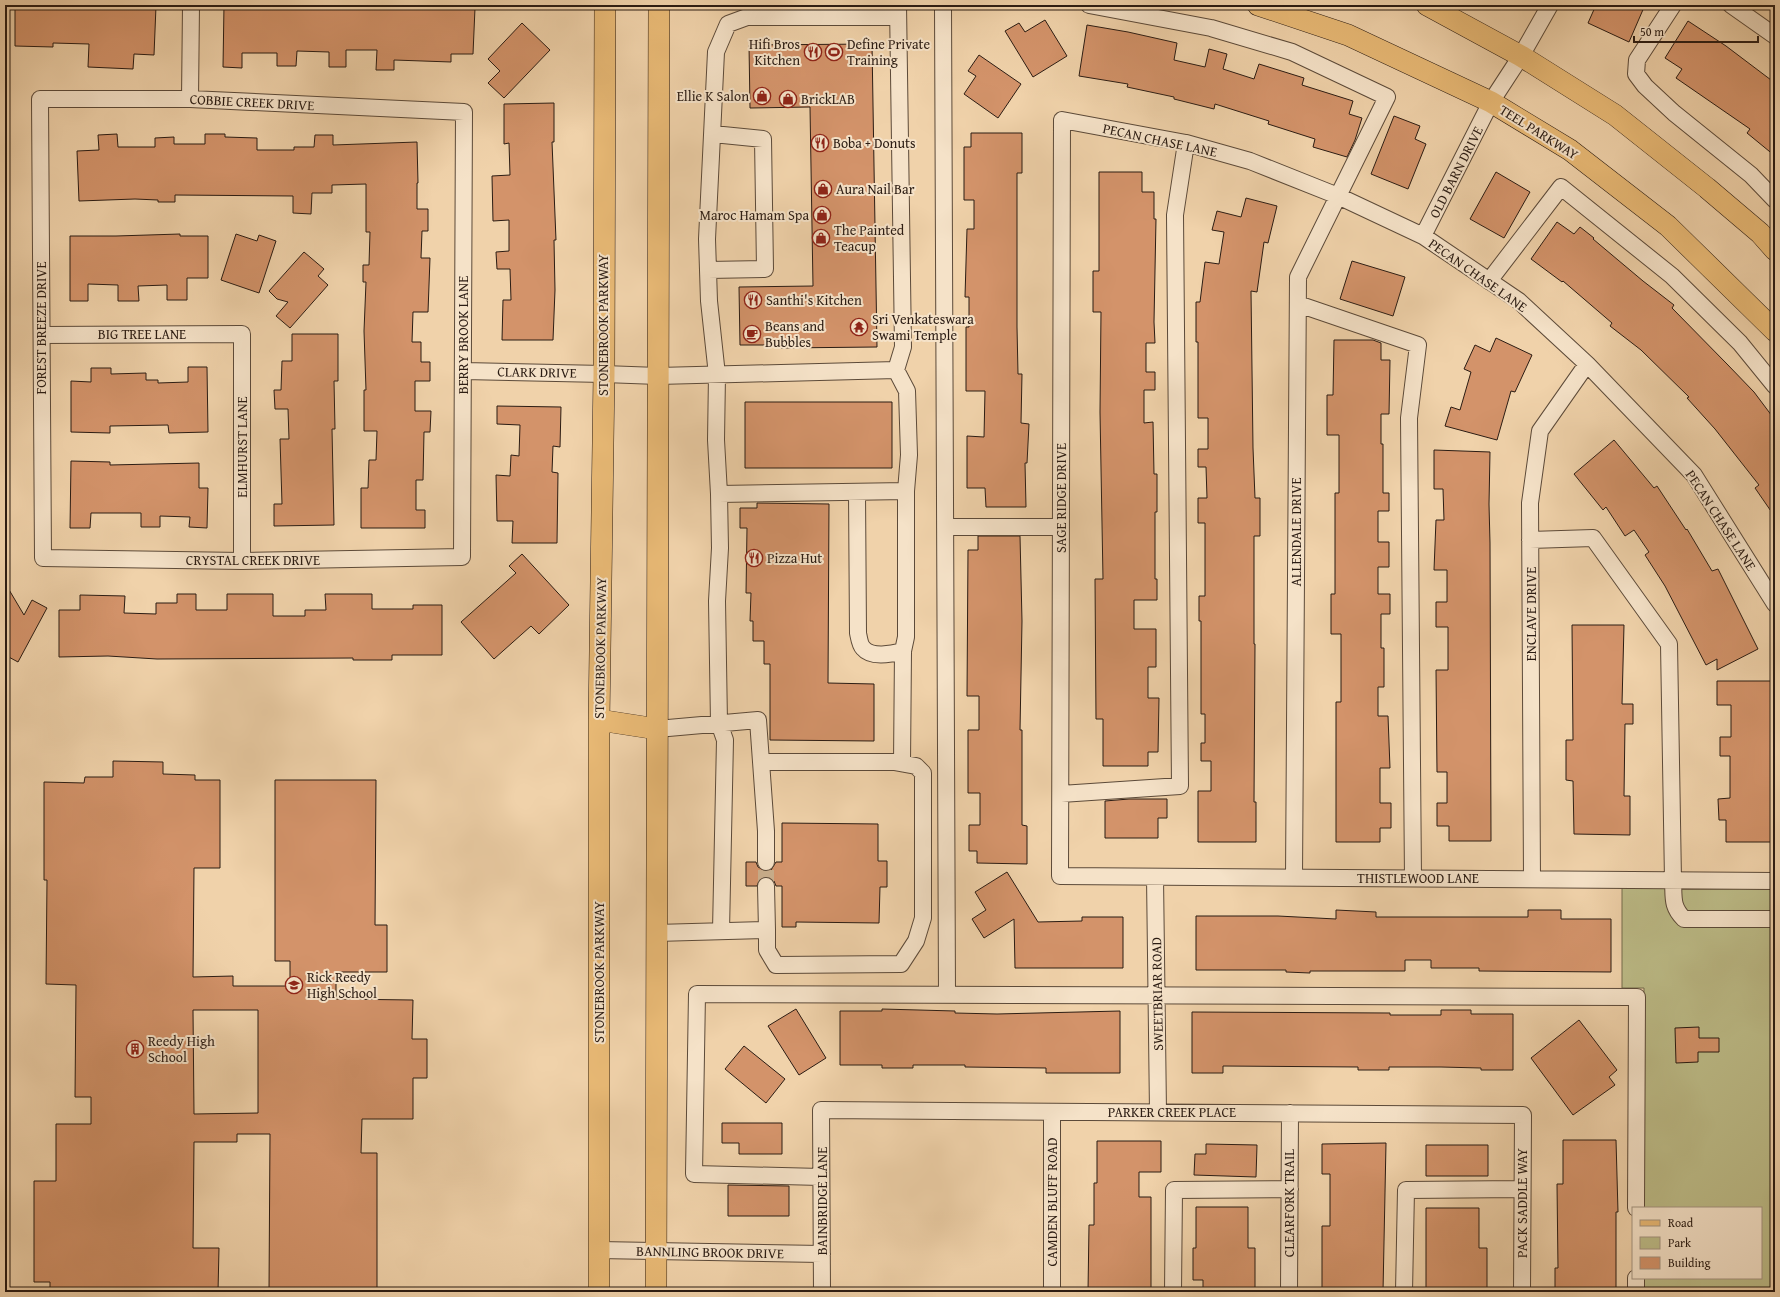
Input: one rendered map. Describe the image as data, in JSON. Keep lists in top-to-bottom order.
{
  "streets": {
    "main road": ["TEEL PARKWAY", "STONEBROOK PARKWAY"],
    "street": [
      "COBBIE CREEK DRIVE",
      "PECAN CHASE LANE",
      "OLD BARN DRIVE",
      "FOREST BREEZE DRIVE",
      "BIG TREE LANE",
      "BERRY BROOK LANE",
      "CLARK DRIVE",
      "ELMHURST LANE",
      "SAGE RIDGE DRIVE",
      "ALLENDALE DRIVE",
      "CRYSTAL CREEK DRIVE",
      "ENCLAVE DRIVE",
      "THISTLEWOOD LANE",
      "SWEETBRIAR ROAD",
      "PARKER CREEK PLACE",
      "BAINBRIDGE LANE",
      "CAMDEN BLUFF ROAD",
      "CLEARFORK TRAIL",
      "PACK SADDLE WAY",
      "BANNLING BROOK DRIVE"
    ]
  },
  "crossings": [
    ["COBBIE CREEK DRIVE", "FOREST BREEZE DRIVE"],
    ["COBBIE CREEK DRIVE", "BERRY BROOK LANE"],
    ["TEEL PARKWAY", "OLD BARN DRIVE"],
    ["PECAN CHASE LANE", "OLD BARN DRIVE"],
    ["PECAN CHASE LANE", "SAGE RIDGE DRIVE"],
    ["PECAN CHASE LANE", "ALLENDALE DRIVE"],
    ["PECAN CHASE LANE", "ENCLAVE DRIVE"],
    ["STONEBROOK PARKWAY", "CLARK DRIVE"],
    ["STONEBROOK PARKWAY", "BANNLING BROOK DRIVE"],
    ["FOREST BREEZE DRIVE", "BIG TREE LANE"],
    ["FOREST BREEZE DRIVE", "CRYSTAL CREEK DRIVE"],
    ["BIG TREE LANE", "ELMHURST LANE"],
    ["BERRY BROOK LANE", "CLARK DRIVE"],
    ["BERRY BROOK LANE", "CRYSTAL CREEK DRIVE"],
    ["ELMHURST LANE", "CRYSTAL CREEK DRIVE"],
    ["SAGE RIDGE DRIVE", "THISTLEWOOD LANE"],
    ["ALLENDALE DRIVE", "THISTLEWOOD LANE"],
    ["ENCLAVE DRIVE", "THISTLEWOOD LANE"],
    ["THISTLEWOOD LANE", "SWEETBRIAR ROAD"],
    ["SWEETBRIAR ROAD", "PARKER CREEK PLACE"],
    ["PARKER CREEK PLACE", "BAINBRIDGE LANE"],
    ["PARKER CREEK PLACE", "CAMDEN BLUFF ROAD"],
    ["PARKER CREEK PLACE", "CLEARFORK TRAIL"],
    ["PARKER CREEK PLACE", "PACK SADDLE WAY"],
    ["BAINBRIDGE LANE", "BANNLING BROOK DRIVE"]
  ],
  "places": {
    "restaurant": [
      "Hifi Bros Kitchen",
      "Boba + Donuts",
      "Santhi's Kitchen",
      "Pizza Hut"
    ],
    "sports": ["Define Private Training"],
    "shop": [
      "Ellie K Salon",
      "BrickLAB",
      "Aura Nail Bar",
      "Maroc Hamam Spa",
      "The Painted Teacup"
    ],
    "temple": ["Sri Venkateswara Swami Temple"],
    "cafe": ["Beans and Bubbles"],
    "school or university": ["Rick Reedy High School"],
    "building": ["Reedy High School"]
  },
  "legend": ["Road", "Park", "Building"],
  "scale_bar": "50 m"
}
